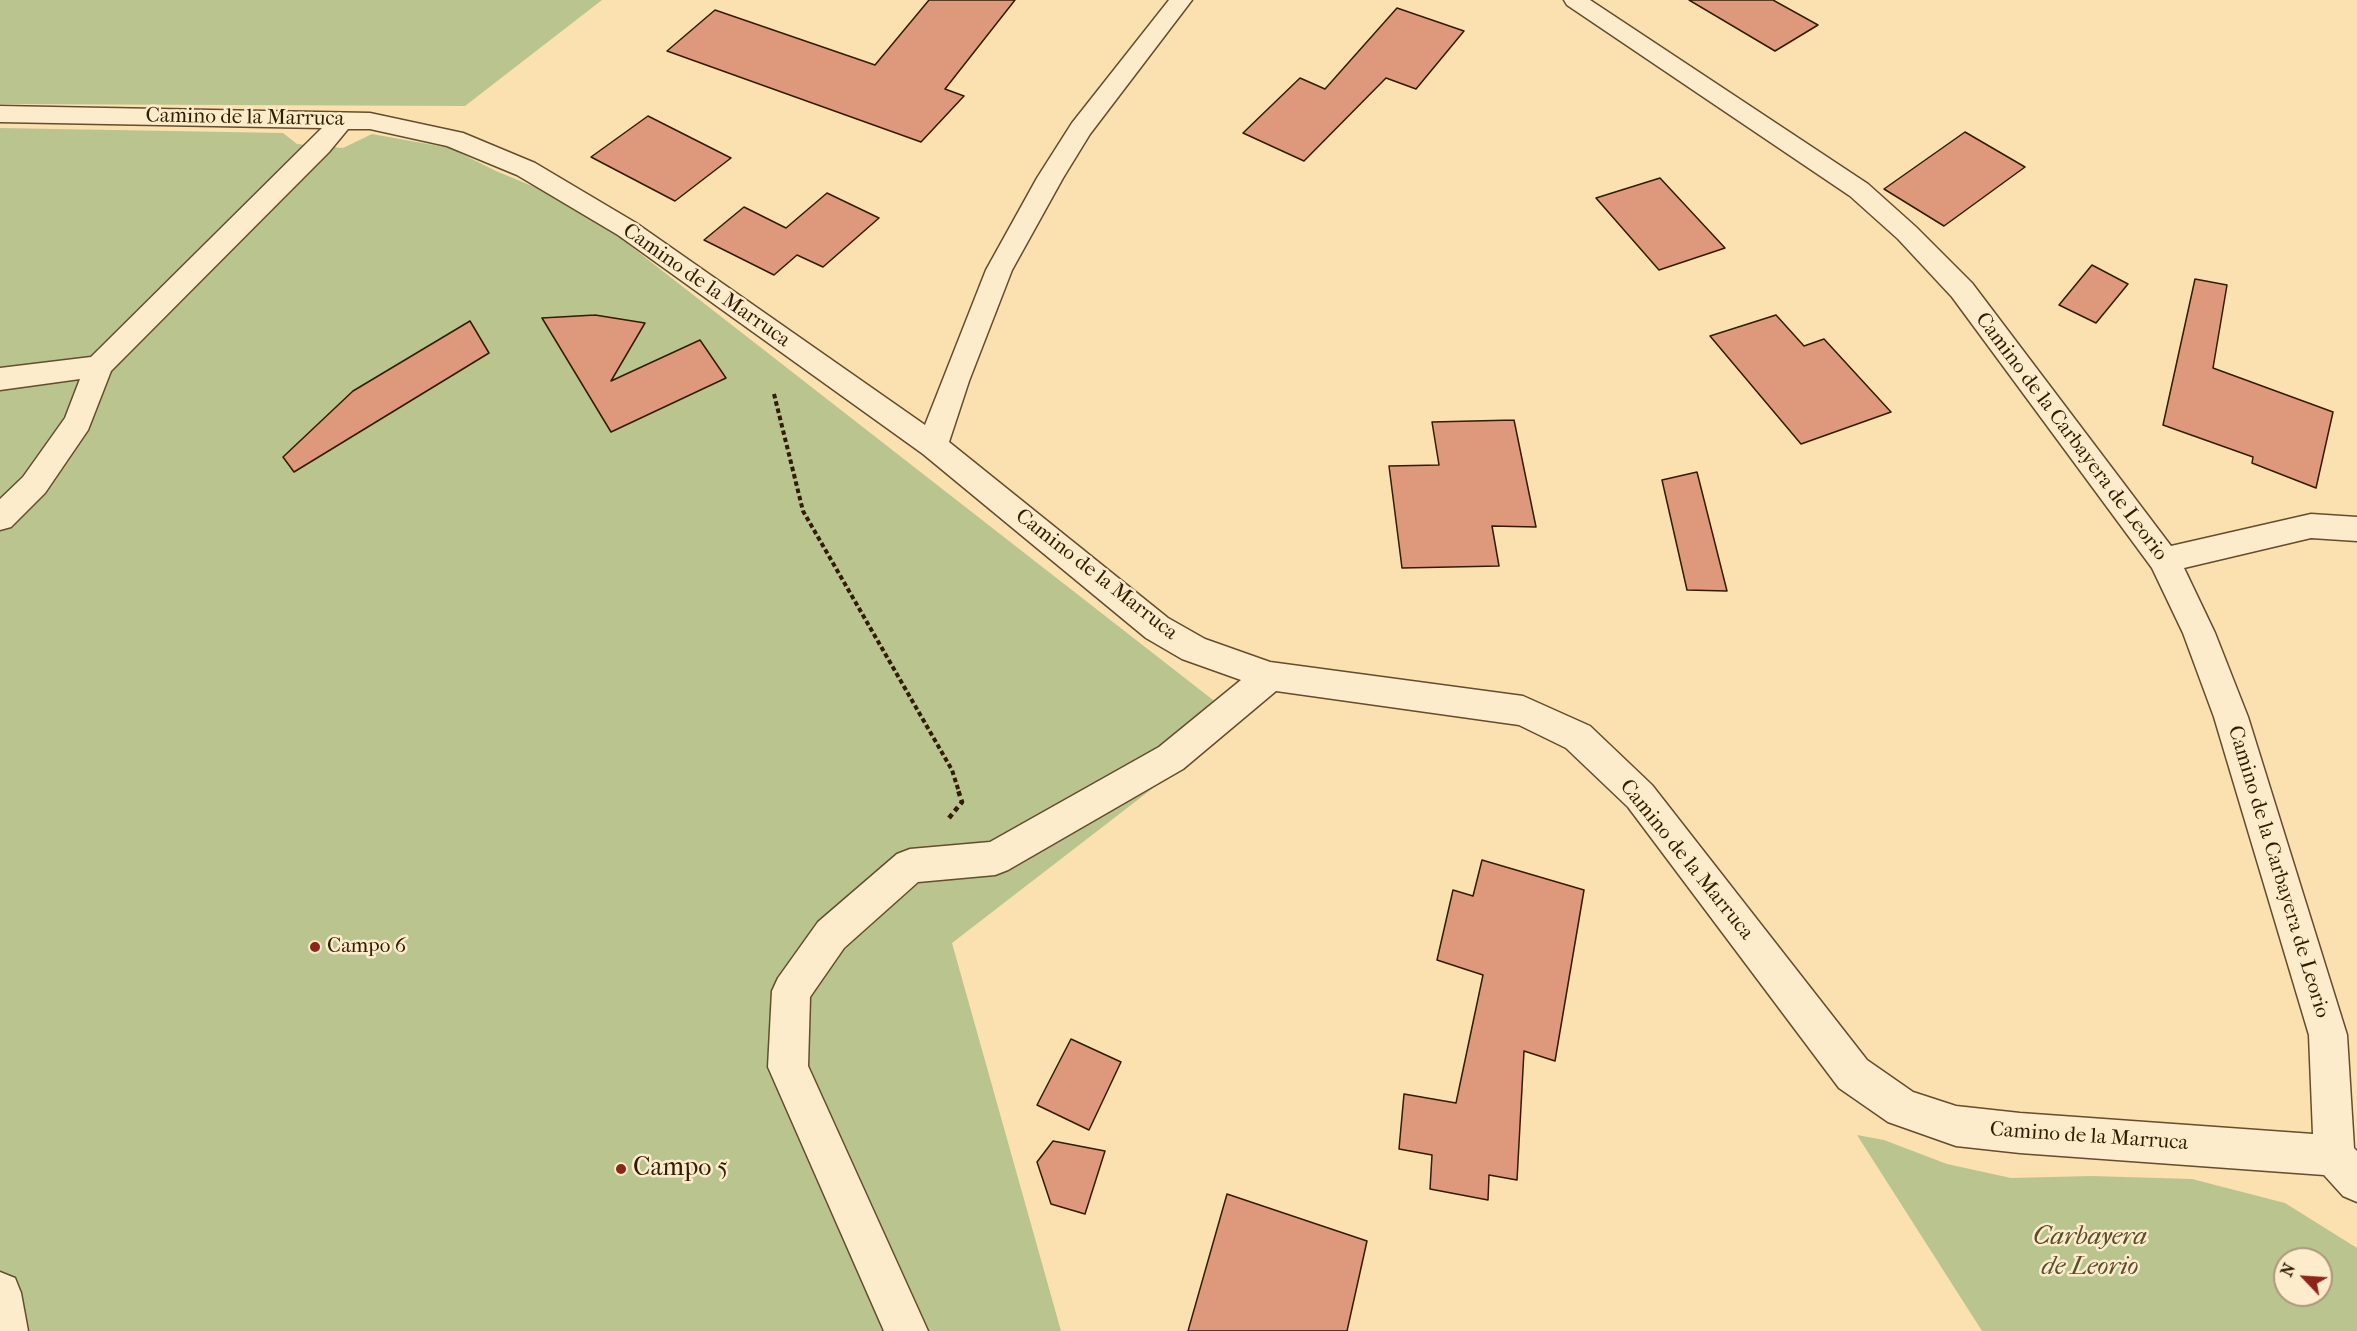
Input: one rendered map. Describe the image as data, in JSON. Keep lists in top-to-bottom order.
{
  "streets": {
    "street": ["Camino de la Marruca", "Camino de la Carbayera de Leorio"]
  },
  "crossings": [
    ["Camino de la Marruca", "Camino de la Carbayera de Leorio"]
  ],
  "parks": ["Carbayera de Leorio"],
  "places": ["Campo 6", "Campo 5"],
  "north": "top left"
}
